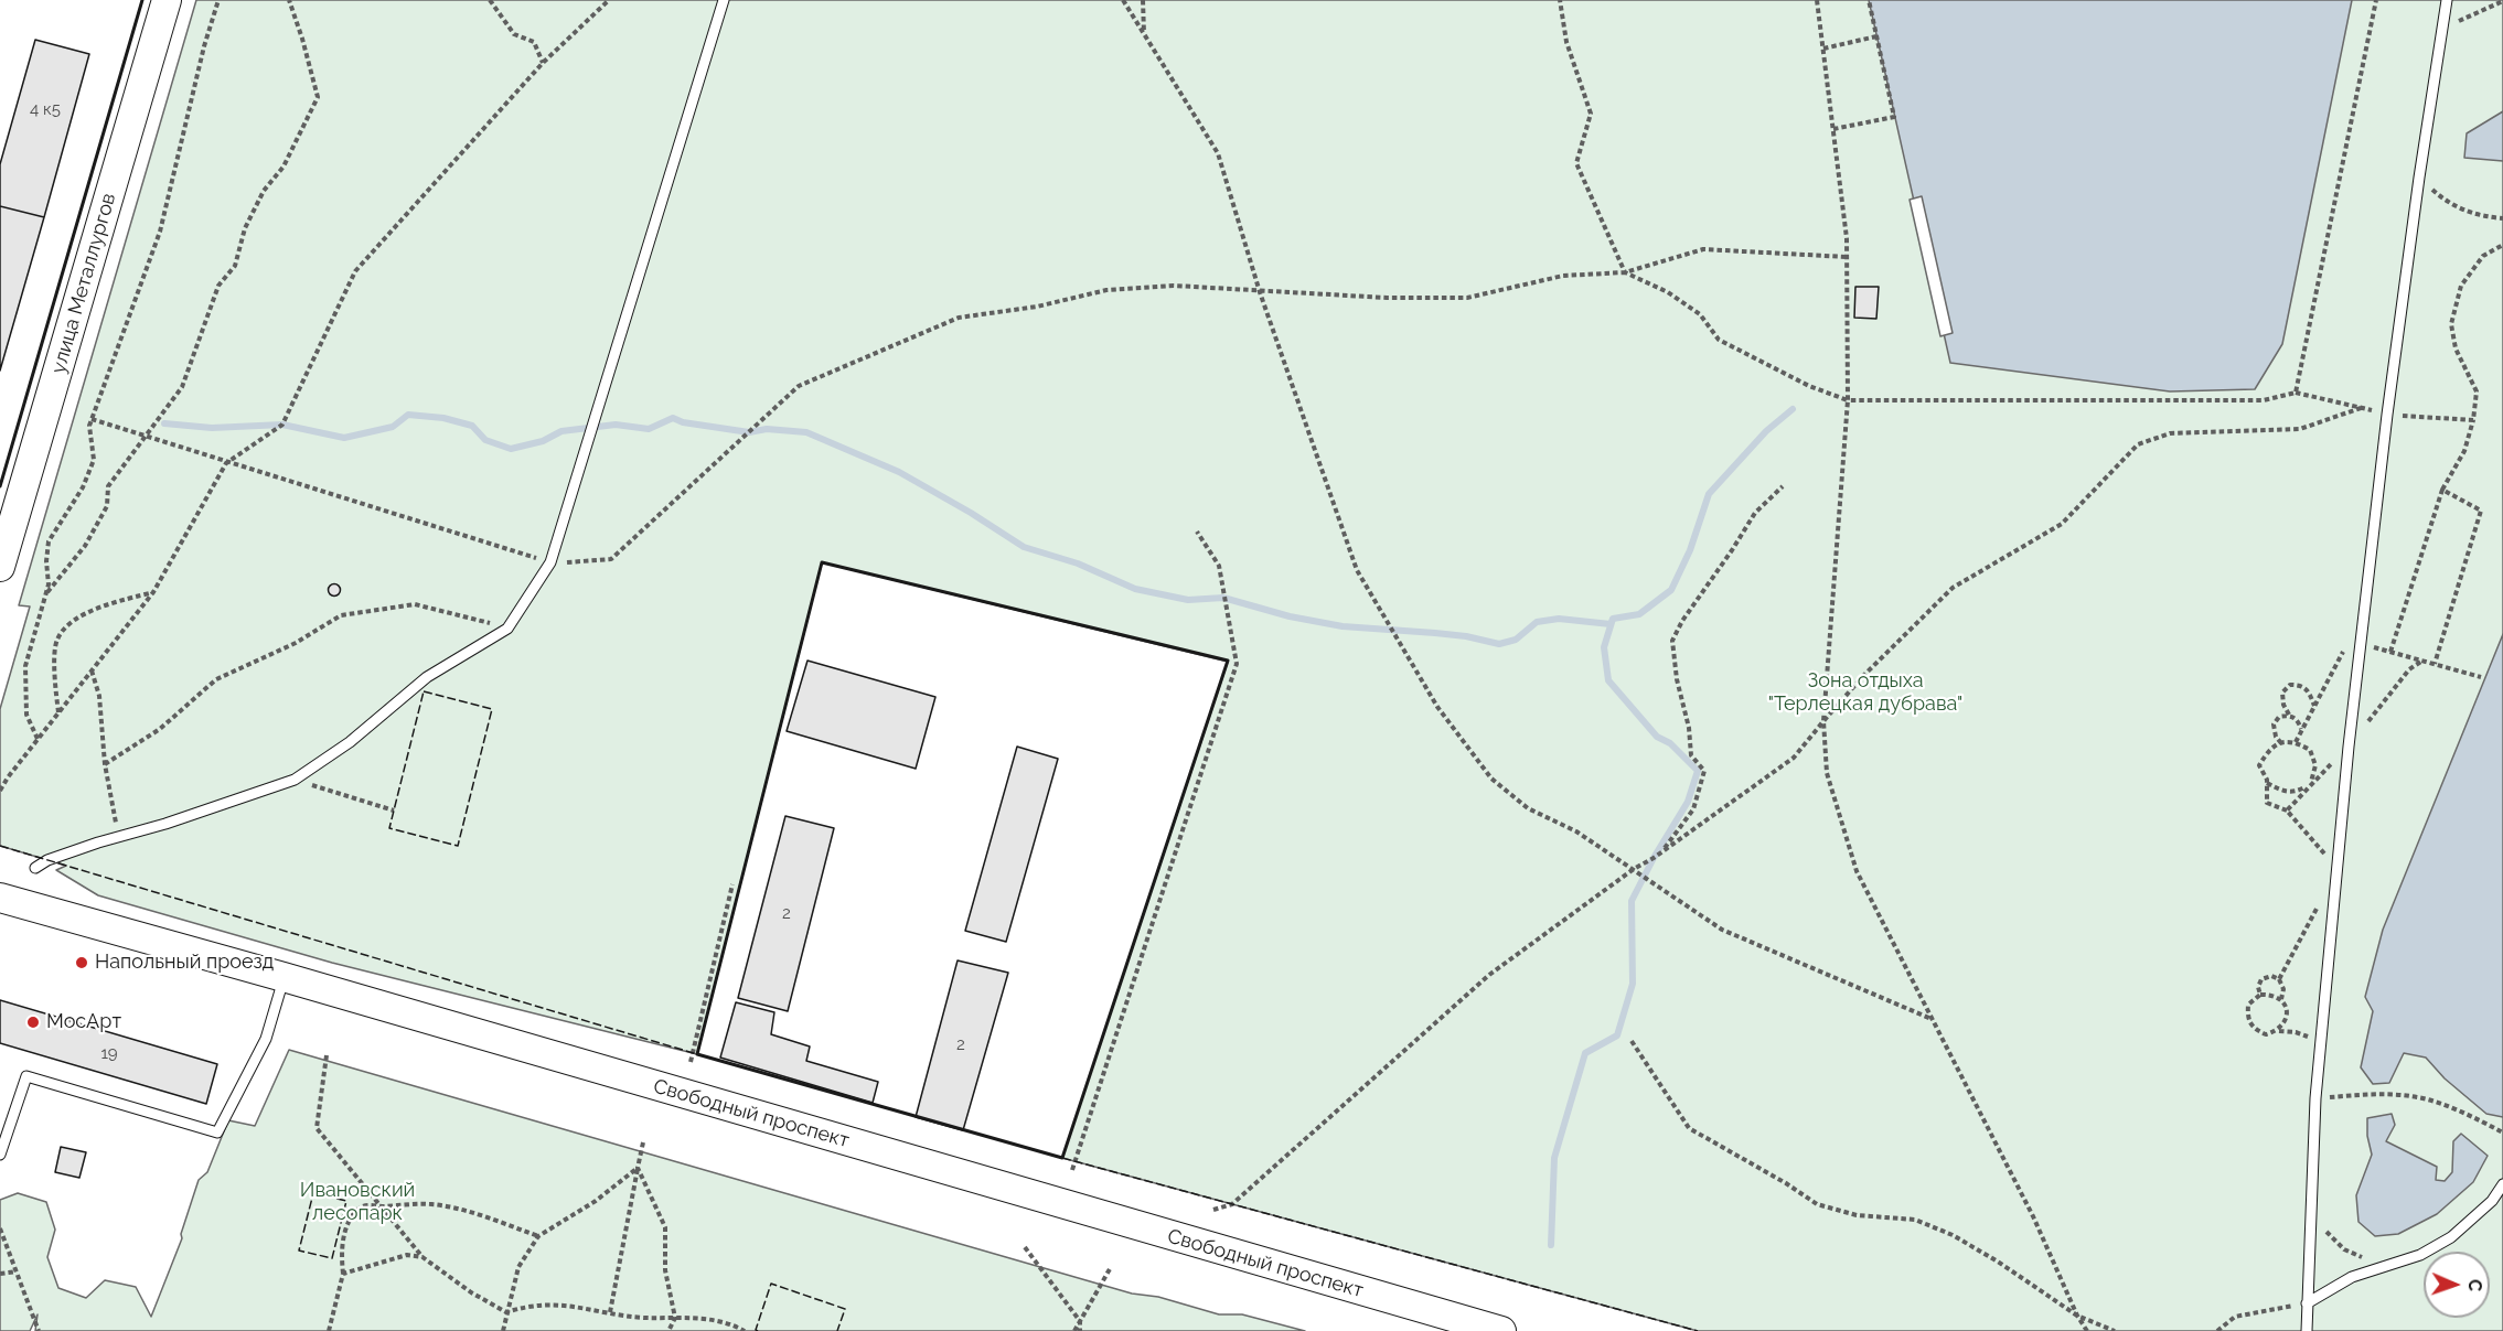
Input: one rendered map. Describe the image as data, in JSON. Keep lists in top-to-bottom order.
{
  "streets": {
    "main road": ["улица Металлургов", "Свободный проспект"]
  },
  "parks": ["Зона отдыха \"Терлецкая дубрава\"", "Ивановский лесопарк"],
  "places": ["Напольный проезд", "МосАрт"],
  "house_numbers": [
    "4 к5",
    "2",
    "2",
    "19"
  ],
  "north": "right"
}
